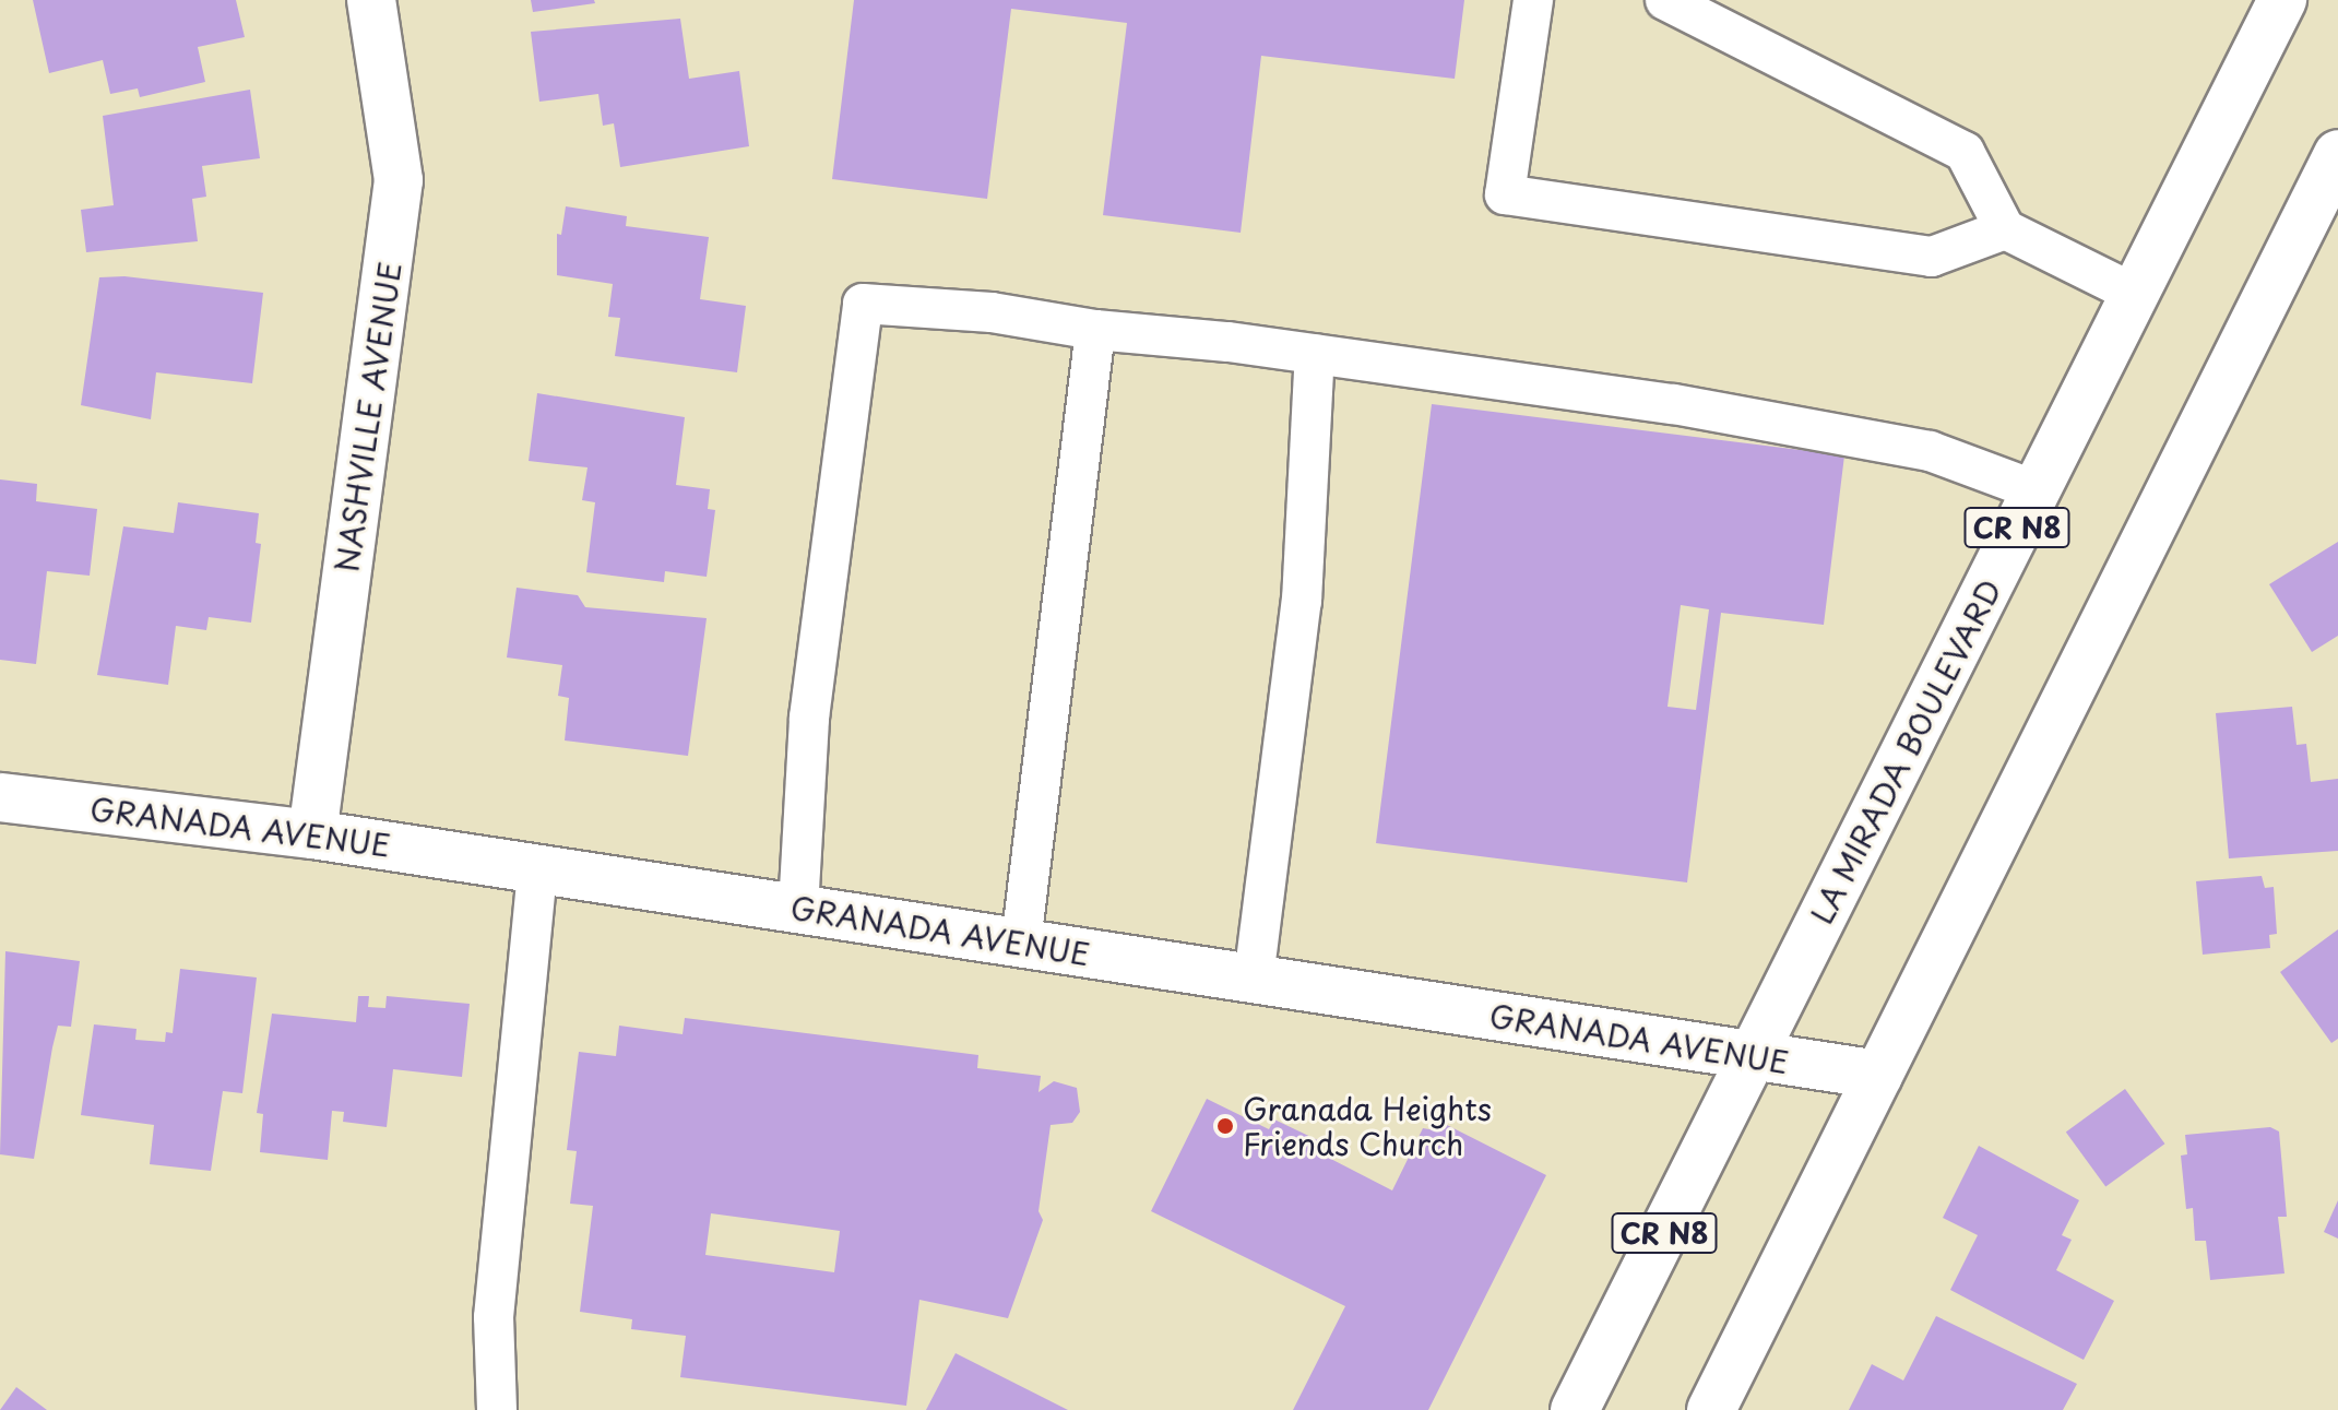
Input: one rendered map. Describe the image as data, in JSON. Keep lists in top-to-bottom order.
{
  "streets": {
    "main road": [
      "NASHVILLE AVENUE",
      "CR N8",
      "LA MIRADA BOULEVARD",
      "GRANADA AVENUE"
    ]
  },
  "crossings": [
    ["NASHVILLE AVENUE", "GRANADA AVENUE"],
    ["LA MIRADA BOULEVARD", "GRANADA AVENUE"]
  ],
  "places": ["Granada Heights Friends Church"]
}
